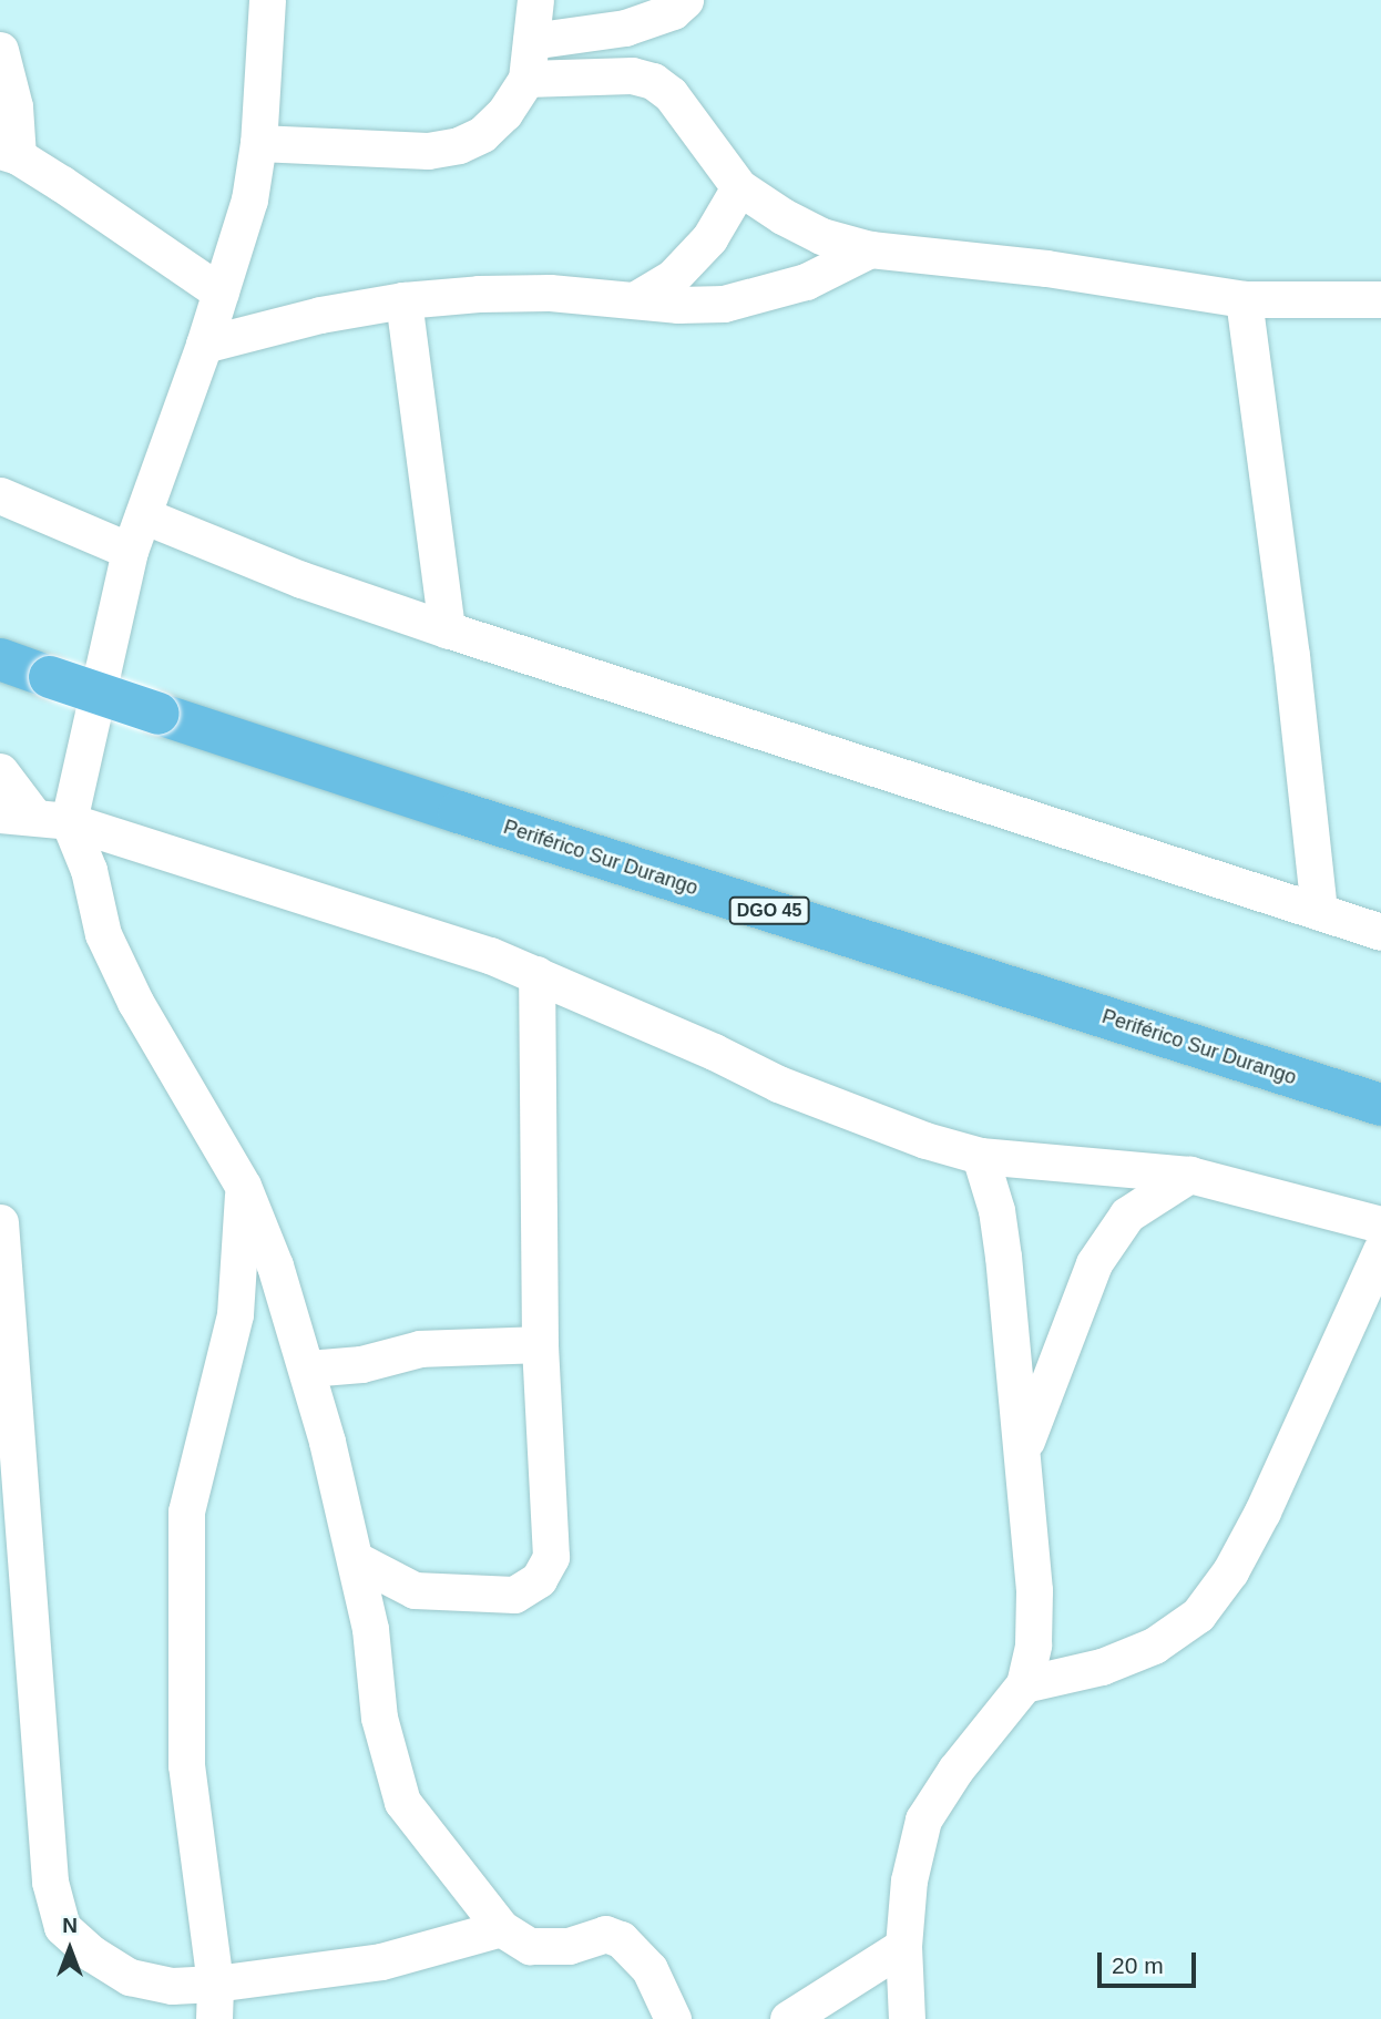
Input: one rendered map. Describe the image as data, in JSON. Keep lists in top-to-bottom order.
{
  "streets": {
    "highway": ["Periférico Sur Durango", "DGO 45"]
  },
  "scale_bar": "20 m",
  "north": "top"
}
